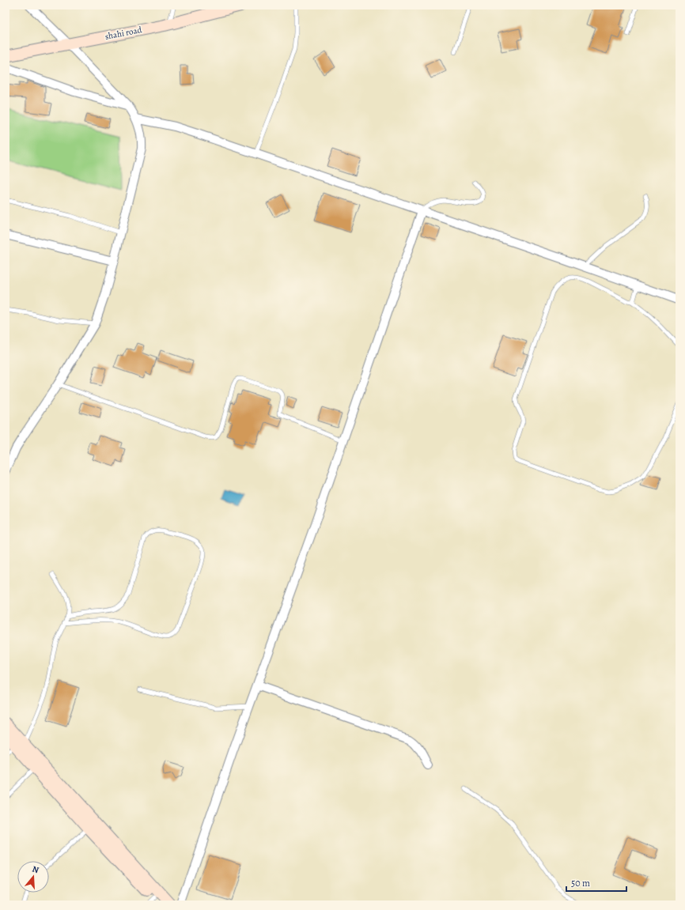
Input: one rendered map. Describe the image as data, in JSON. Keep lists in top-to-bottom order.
{
  "streets": {
    "main road": ["shahi road"]
  },
  "scale_bar": "50 m",
  "north": "top"
}
